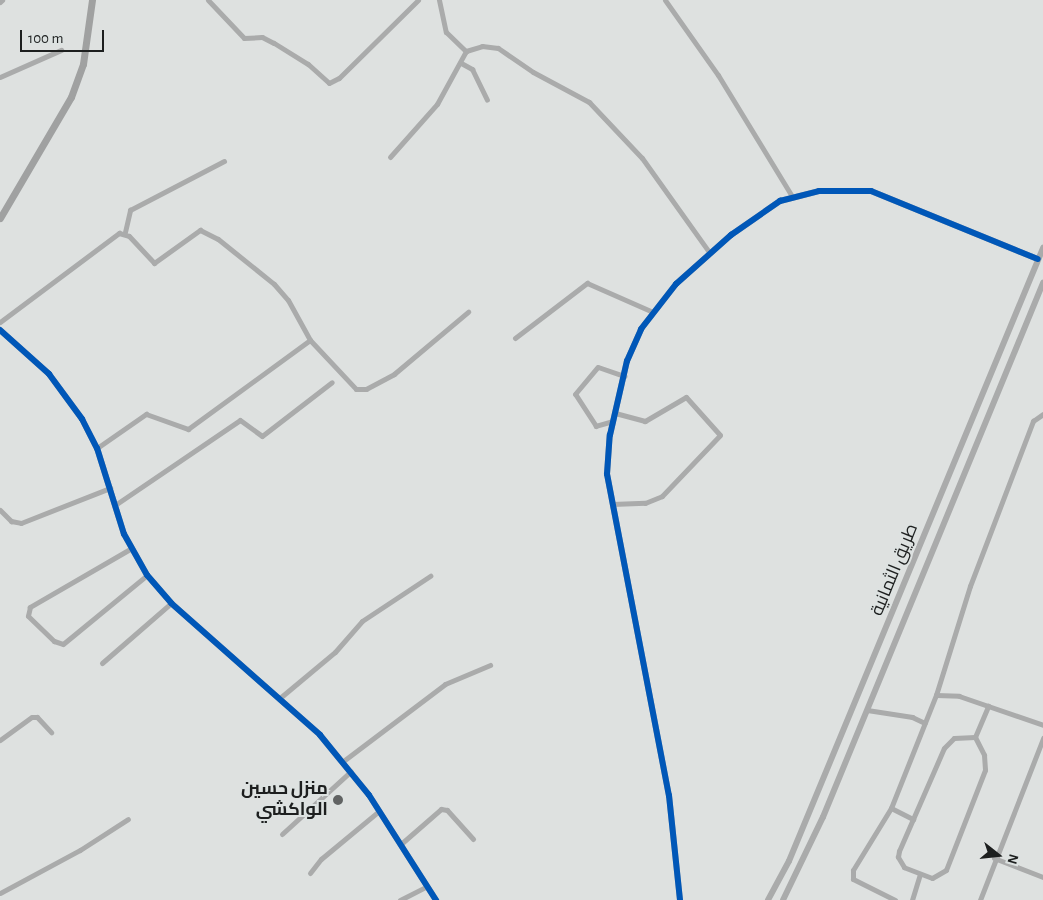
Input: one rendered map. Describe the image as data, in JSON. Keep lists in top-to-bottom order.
{
  "streets": {
    "street": ["طريق الثمانية"]
  },
  "places": ["منزل حسين الواكشي"],
  "scale_bar": "100 m",
  "north": "right"
}
